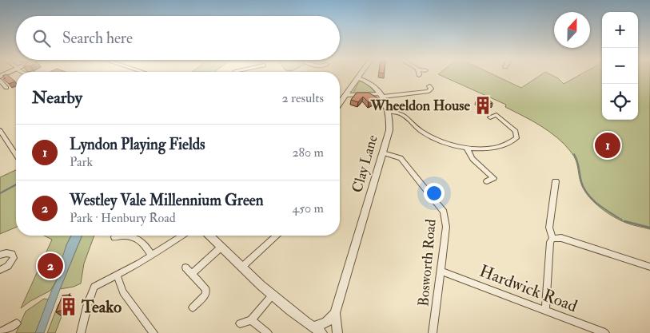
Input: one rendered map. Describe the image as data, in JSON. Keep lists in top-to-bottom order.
{
  "streets": {
    "street": ["Clay Lane", "Bosworth Road", "Hardwick Road"]
  },
  "crossings": [
    ["Clay Lane", "Bosworth Road"],
    ["Bosworth Road", "Hardwick Road"]
  ],
  "places": {
    "building": ["Wheeldon House", "Teako"]
  },
  "north": "top",
  "page": {
    "map_buttons": ["+", "−"],
    "search": "Search here",
    "heading": ["Nearby", "2 results"],
    "list": [
      {
        "mark": "1",
        "name": "Lyndon Playing Fields",
        "note": "Park",
        "value": "280 m"
      },
      {
        "mark": "2",
        "name": "Westley Vale Millennium Green",
        "note": "Park · Henbury Road",
        "value": "450 m"
      }
    ],
    "pins": ["1", "2"]
  }
}
